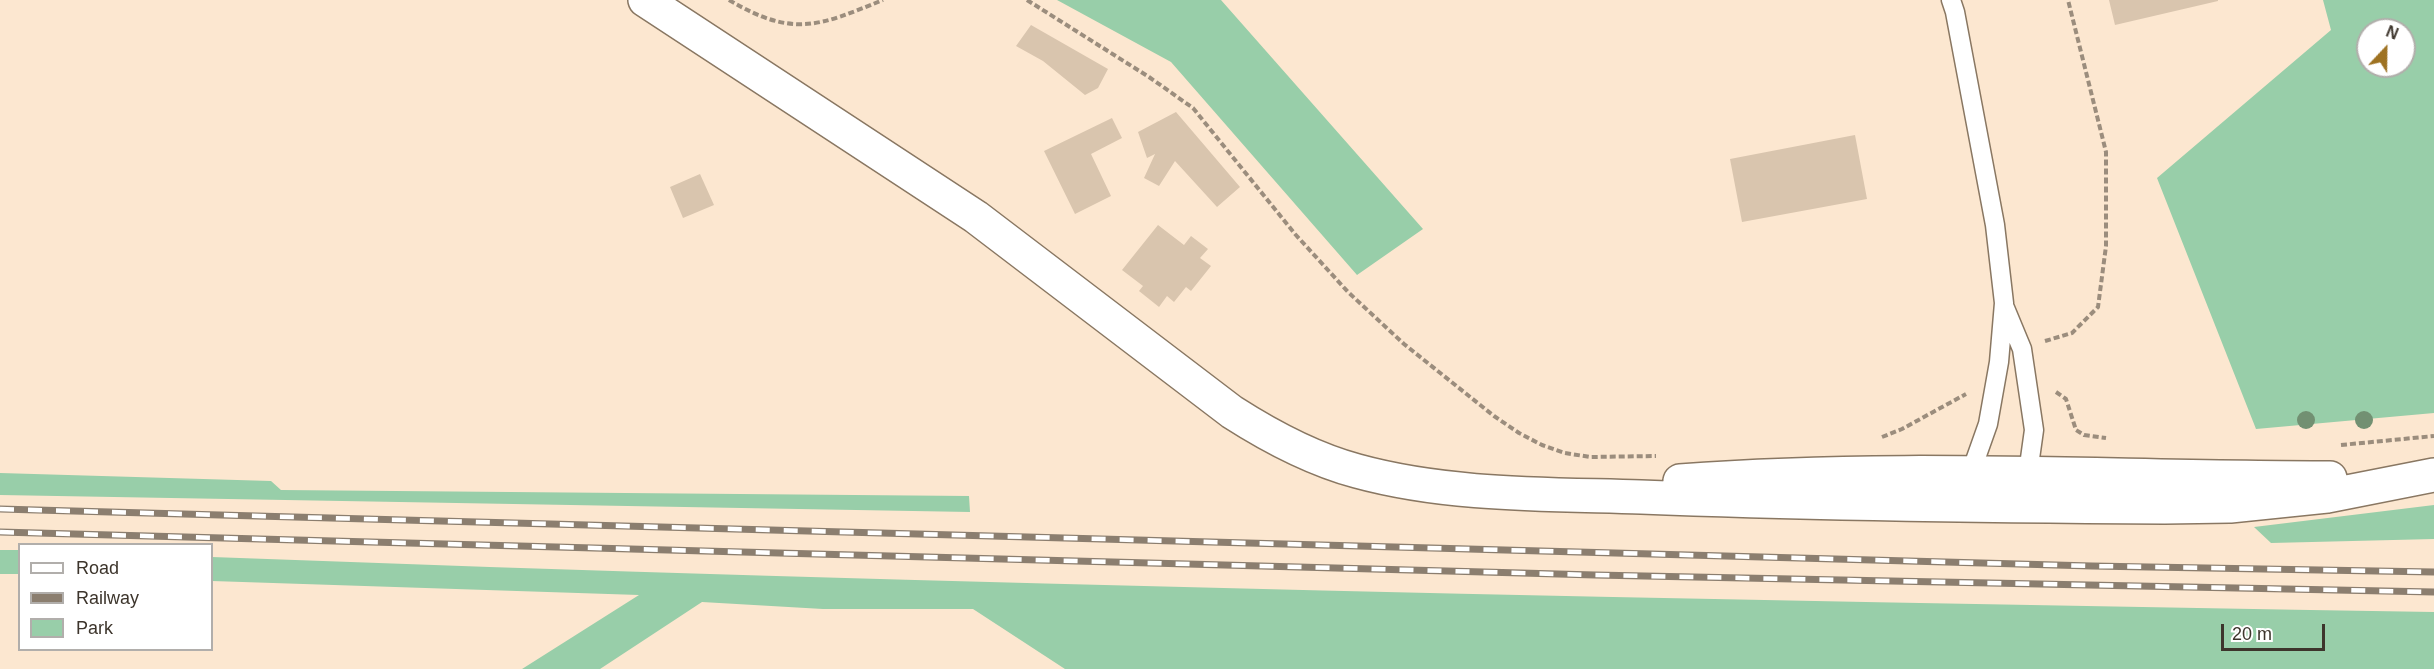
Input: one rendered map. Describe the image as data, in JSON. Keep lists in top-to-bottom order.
{
  "legend": ["Road", "Railway", "Park"],
  "scale_bar": "20 m",
  "north": "top"
}
